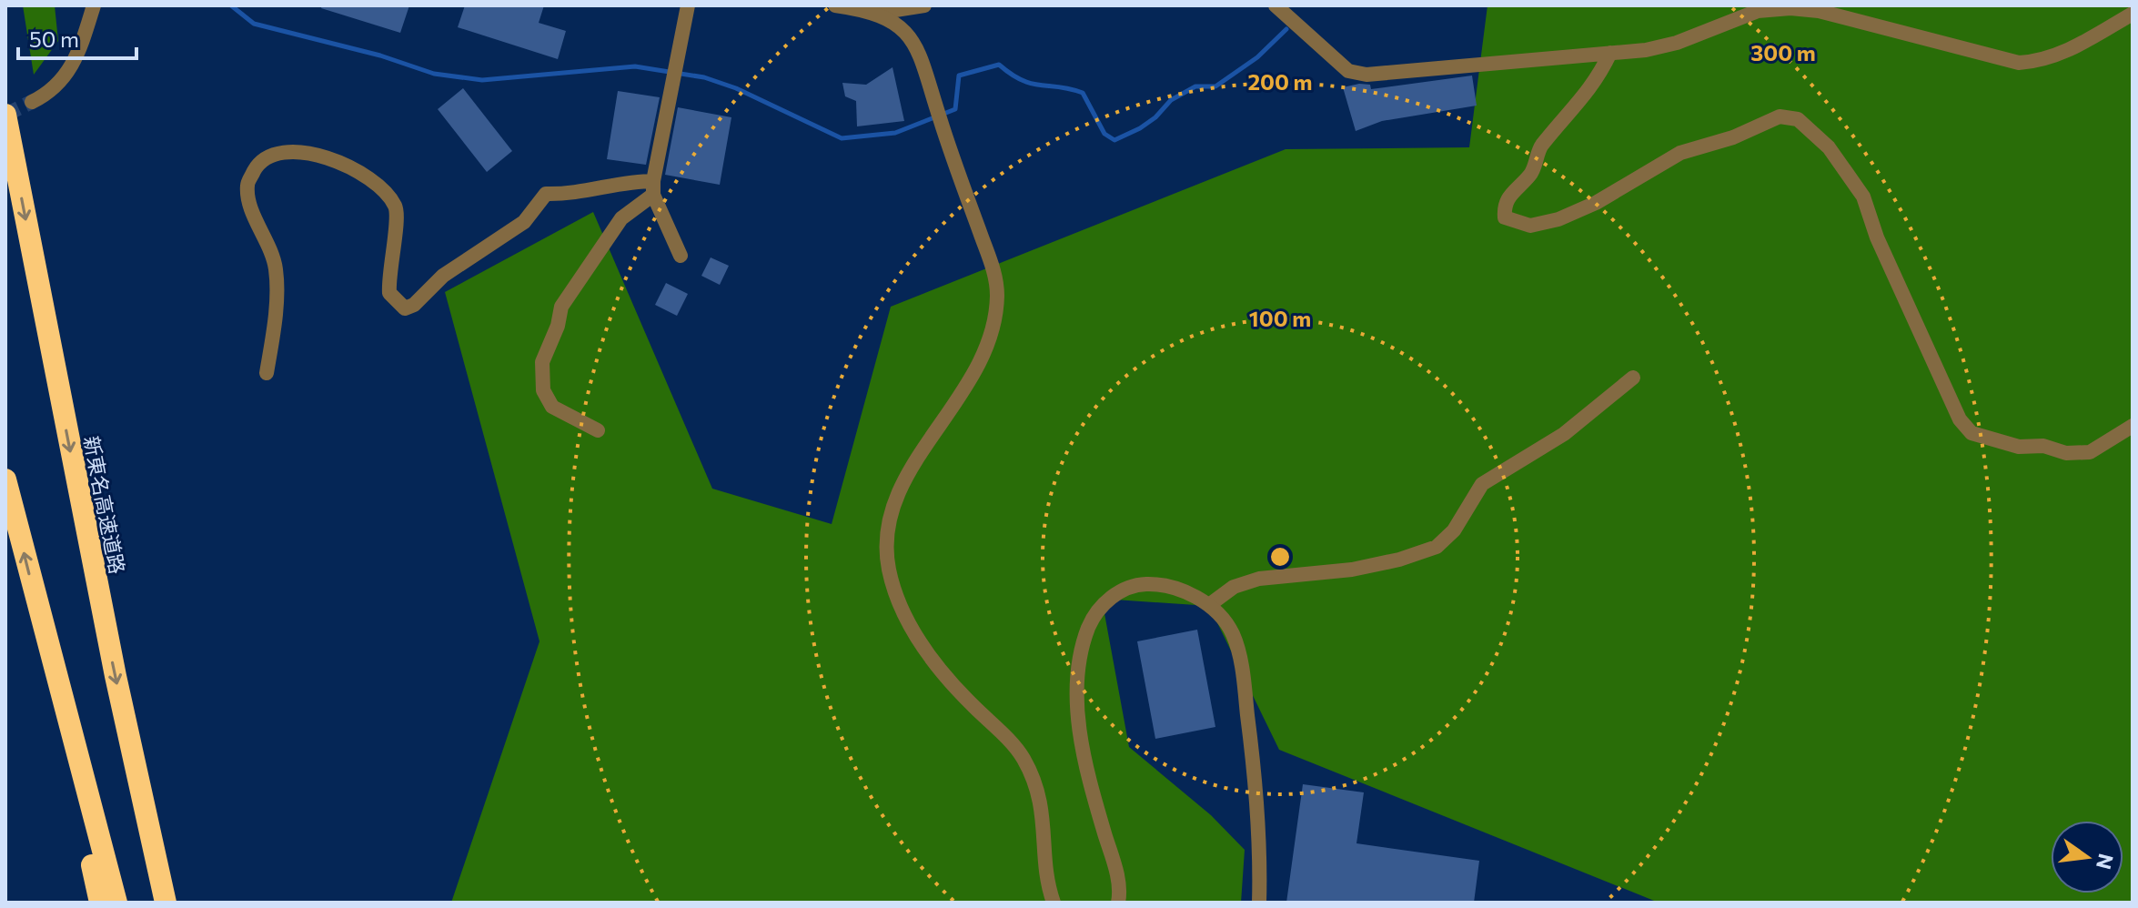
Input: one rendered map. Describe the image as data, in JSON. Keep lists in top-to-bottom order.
{
  "streets": {
    "highway": ["新東名高速道路"]
  },
  "scale_bar": "50 m",
  "north": "right",
  "rings": ["300 m", "200 m", "100 m"]
}
